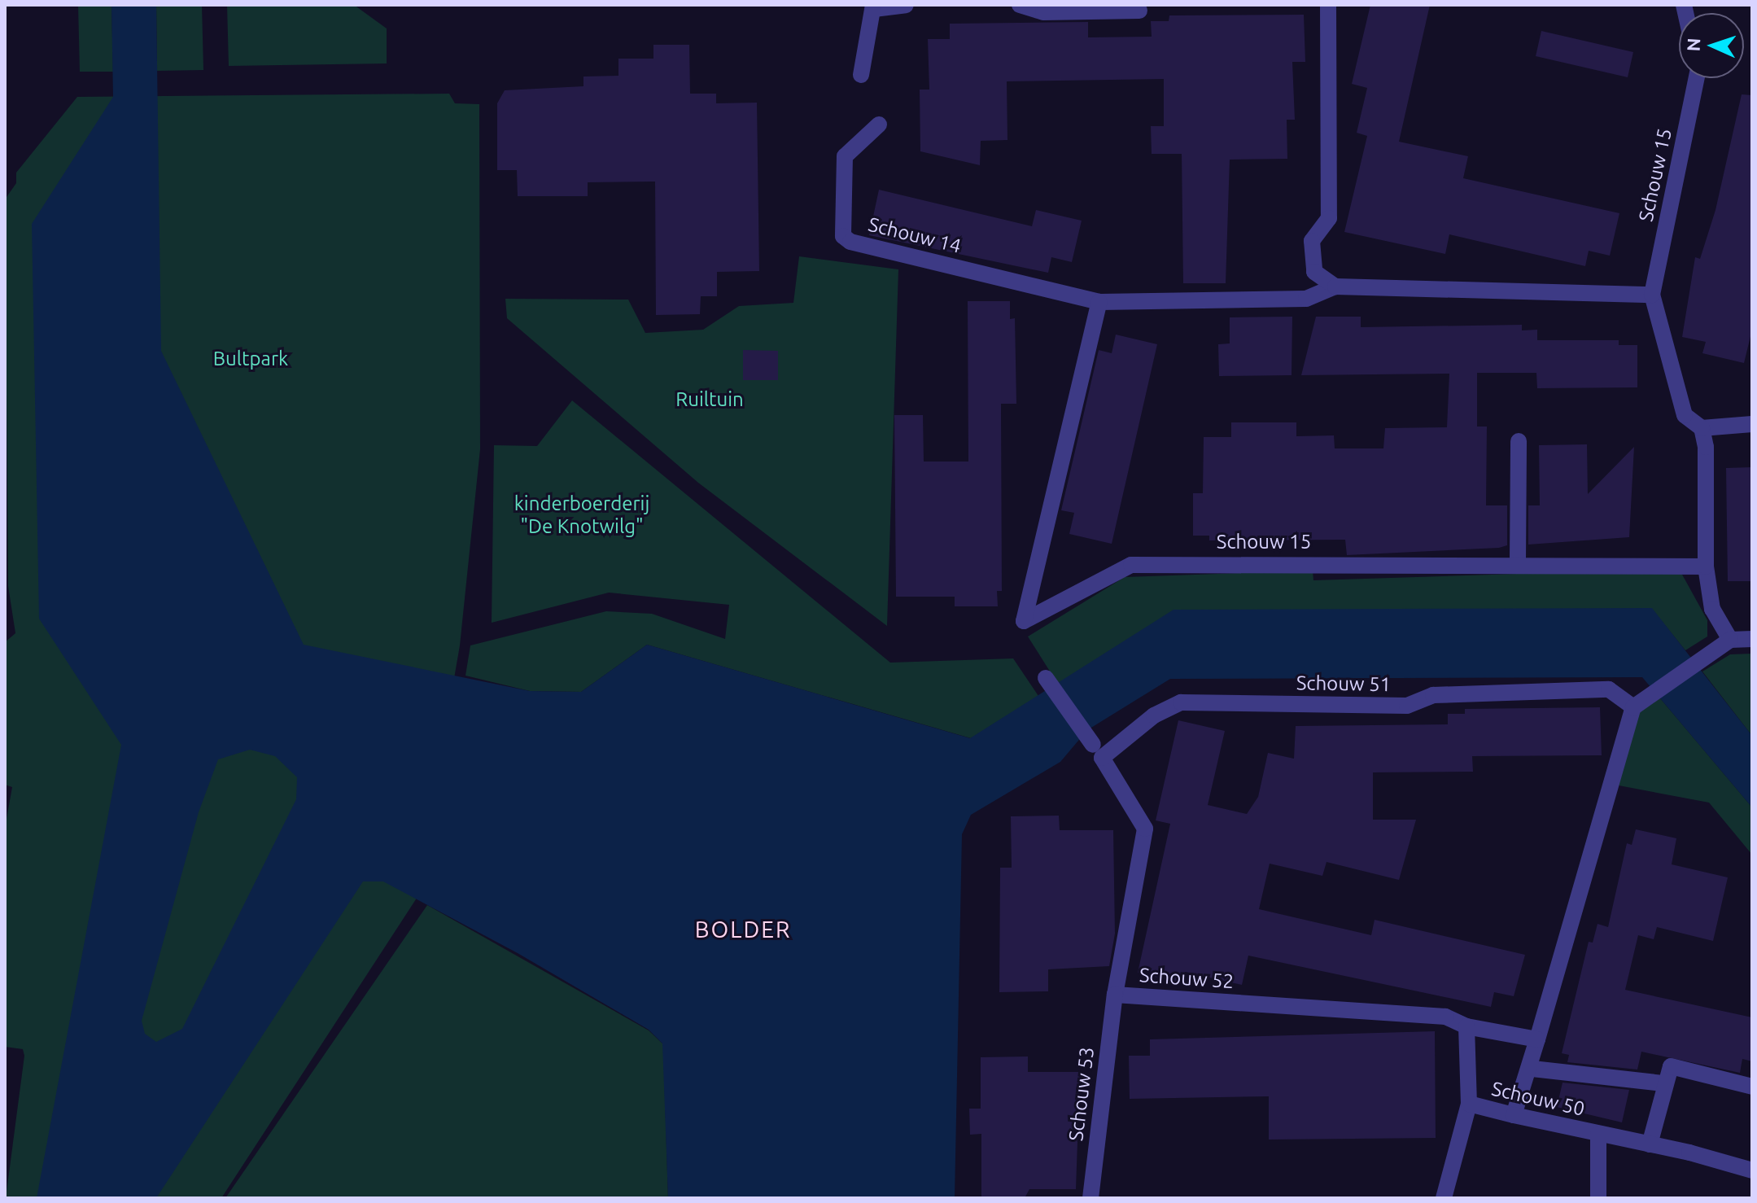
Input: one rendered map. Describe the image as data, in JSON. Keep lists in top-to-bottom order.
{
  "streets": {
    "street": [
      "Schouw 15",
      "Schouw 14",
      "Schouw 51",
      "Schouw 52",
      "Schouw 53",
      "Schouw 50"
    ]
  },
  "crossings": [
    ["Schouw 15", "Schouw 14"],
    ["Schouw 51", "Schouw 52"],
    ["Schouw 52", "Schouw 53"]
  ],
  "districts": ["BOLDER"],
  "parks": ["Bultpark", "Ruiltuin", "kinderboerderij \"De Knotwilg\""],
  "north": "left"
}
